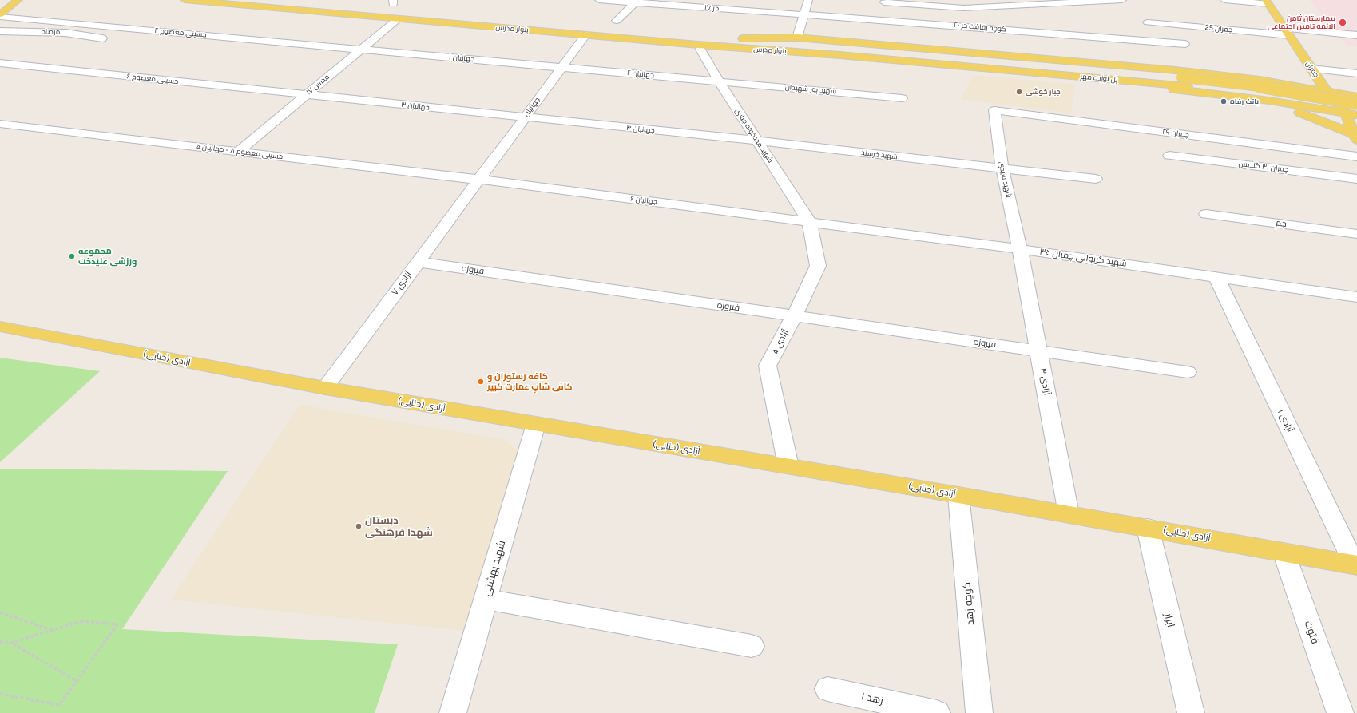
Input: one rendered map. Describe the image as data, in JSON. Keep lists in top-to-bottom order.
{
  "streets": {
    "main road": [
      "بلوار مدرس",
      "چمران",
      "پل نوزده مهر",
      "آزادی (حنایی)"
    ],
    "street": [
      "حر ۱۷",
      "کوچه رفاقت حر ۲۰",
      "چمران 25",
      "مرصاد",
      "حسینی معصوم ۲",
      "جهانیان ۱",
      "جهانیان ۲",
      "حسینی معصوم ۶",
      "مدرس ۱۷",
      "شهید پور شهیدان",
      "جهانیان ۳",
      "جهانیان",
      "جهانیان ۴",
      "چمران ۲۹",
      "شهید مددخواه جباری",
      "حسینی معصوم ۸ - جهانیان ۵",
      "شهید خرسند",
      "چمران ۳۱ گلدیس",
      "شهید سیدی",
      "جهانیان ۶",
      "جم",
      "شهید گریوانی چمران ۳۵",
      "فیروزه",
      "آزادی ۷",
      "آزادی ۵",
      "آزادی ۳",
      "آزادی ۱",
      "شهید بهشتی",
      "کوچه زهد",
      "ابرار",
      "فتوت",
      "زهد ۱"
    ]
  },
  "crossings": [
    ["حر ۱۷", "کوچه رفاقت حر ۲۰"],
    ["بلوار مدرس", "پل نوزده مهر"],
    ["بلوار مدرس", "مدرس ۱۷"],
    ["بلوار مدرس", "جهانیان"],
    ["چمران 25", "چمران"],
    ["حسینی معصوم ۲", "جهانیان ۱"],
    ["حسینی معصوم ۲", "مدرس ۱۷"],
    ["جهانیان ۱", "جهانیان ۲"],
    ["جهانیان ۱", "مدرس ۱۷"],
    ["جهانیان ۱", "جهانیان"],
    ["جهانیان ۲", "شهید پور شهیدان"],
    ["جهانیان ۲", "جهانیان"],
    ["جهانیان ۲", "شهید مددخواه جباری"],
    ["حسینی معصوم ۶", "مدرس ۱۷"],
    ["حسینی معصوم ۶", "جهانیان ۳"],
    ["مدرس ۱۷", "جهانیان ۳"],
    ["مدرس ۱۷", "حسینی معصوم ۸ - جهانیان ۵"],
    ["شهید پور شهیدان", "شهید مددخواه جباری"],
    ["جهانیان ۳", "جهانیان"],
    ["جهانیان ۳", "جهانیان ۴"],
    ["جهانیان", "جهانیان ۴"],
    ["جهانیان", "حسینی معصوم ۸ - جهانیان ۵"],
    ["جهانیان", "جهانیان ۶"],
    ["جهانیان", "آزادی ۷"],
    ["جهانیان ۴", "شهید مددخواه جباری"],
    ["جهانیان ۴", "شهید خرسند"],
    ["چمران ۲۹", "شهید سیدی"],
    ["شهید مددخواه جباری", "شهید خرسند"],
    ["شهید مددخواه جباری", "جهانیان ۶"],
    ["شهید مددخواه جباری", "شهید گریوانی چمران ۳۵"],
    ["شهید مددخواه جباری", "آزادی ۵"],
    ["حسینی معصوم ۸ - جهانیان ۵", "جهانیان ۶"],
    ["حسینی معصوم ۸ - جهانیان ۵", "آزادی ۷"],
    ["شهید خرسند", "شهید سیدی"],
    ["شهید سیدی", "شهید گریوانی چمران ۳۵"],
    ["شهید سیدی", "آزادی ۳"],
    ["جهانیان ۶", "شهید گریوانی چمران ۳۵"],
    ["جهانیان ۶", "آزادی ۷"],
    ["جهانیان ۶", "آزادی ۵"],
    ["شهید گریوانی چمران ۳۵", "آزادی ۵"],
    ["شهید گریوانی چمران ۳۵", "آزادی ۳"],
    ["شهید گریوانی چمران ۳۵", "آزادی ۱"],
    ["فیروزه", "آزادی ۷"],
    ["فیروزه", "آزادی ۵"],
    ["فیروزه", "آزادی ۳"],
    ["آزادی ۷", "آزادی (حنایی)"],
    ["آزادی ۵", "آزادی (حنایی)"],
    ["آزادی (حنایی)", "آزادی ۳"],
    ["آزادی (حنایی)", "آزادی ۱"],
    ["آزادی (حنایی)", "شهید بهشتی"],
    ["آزادی (حنایی)", "کوچه زهد"],
    ["آزادی (حنایی)", "ابرار"],
    ["آزادی (حنایی)", "فتوت"]
  ],
  "places": [
    "بیمارستان ثامن الائمه تامین اجتماعی",
    "جبار خوشی",
    "بانک رفاه",
    "مجموعه ورزشی علیدخت",
    "کافه رستوران و کافی شاپ عمارت کبیر",
    "دبستان شهدا فرهنگی"
  ]
}
